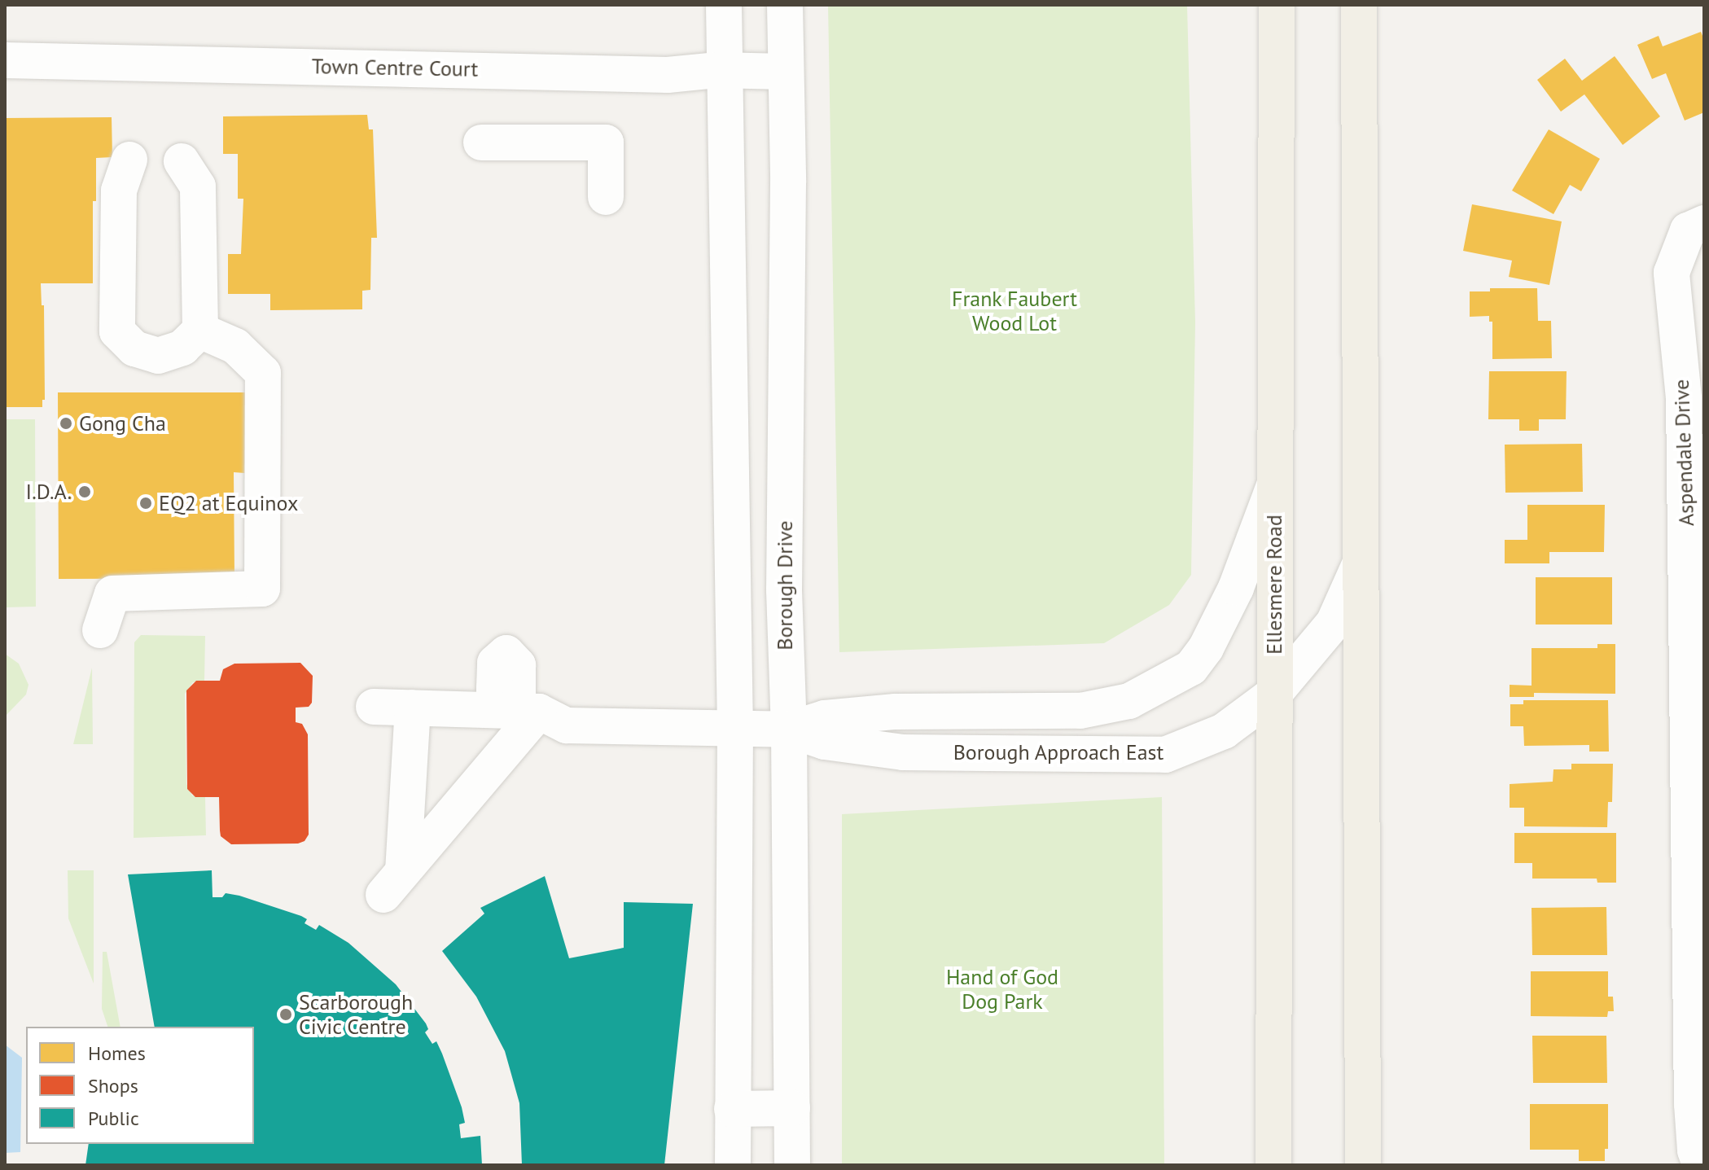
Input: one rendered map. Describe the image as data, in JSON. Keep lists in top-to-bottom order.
{
  "streets": {
    "main road": ["Ellesmere Road"],
    "street": [
      "Town Centre Court",
      "Aspendale Drive",
      "Borough Drive",
      "Borough Approach East"
    ]
  },
  "crossings": [
    ["Town Centre Court", "Borough Drive"],
    ["Ellesmere Road", "Borough Approach East"],
    ["Borough Drive", "Borough Approach East"]
  ],
  "parks": ["Frank Faubert Wood Lot", "Hand of God Dog Park"],
  "places": [
    "Gong Cha",
    "I.D.A.",
    "EQ2 at Equinox",
    "Scarborough Civic Centre"
  ],
  "legend": ["Homes", "Shops", "Public"]
}
